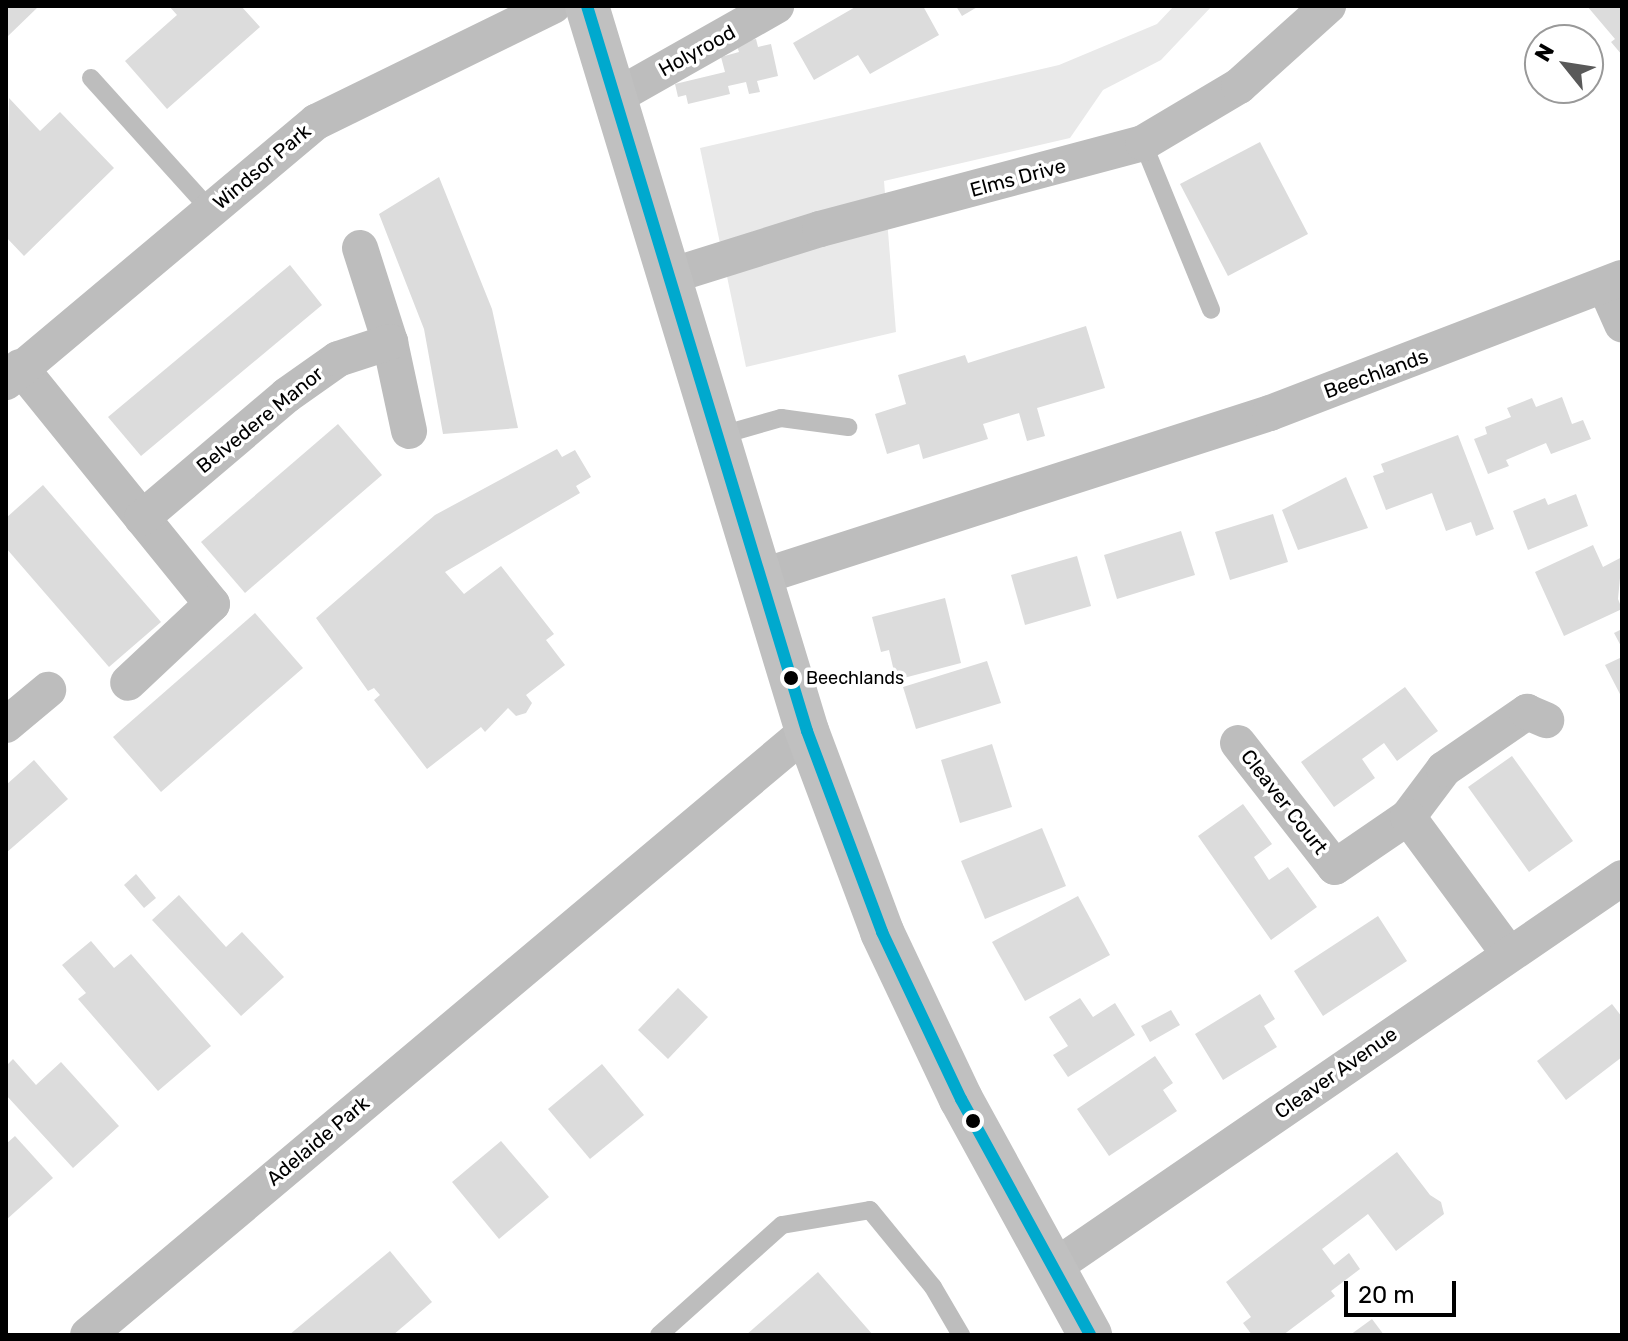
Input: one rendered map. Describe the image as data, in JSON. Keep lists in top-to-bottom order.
{
  "streets": {
    "street": [
      "Holyrood",
      "Windsor Park",
      "Elms Drive",
      "Beechlands",
      "Belvedere Manor",
      "Cleaver Court",
      "Cleaver Avenue",
      "Adelaide Park"
    ]
  },
  "places": ["Beechlands"],
  "scale_bar": "20 m",
  "north": "top left"
}
